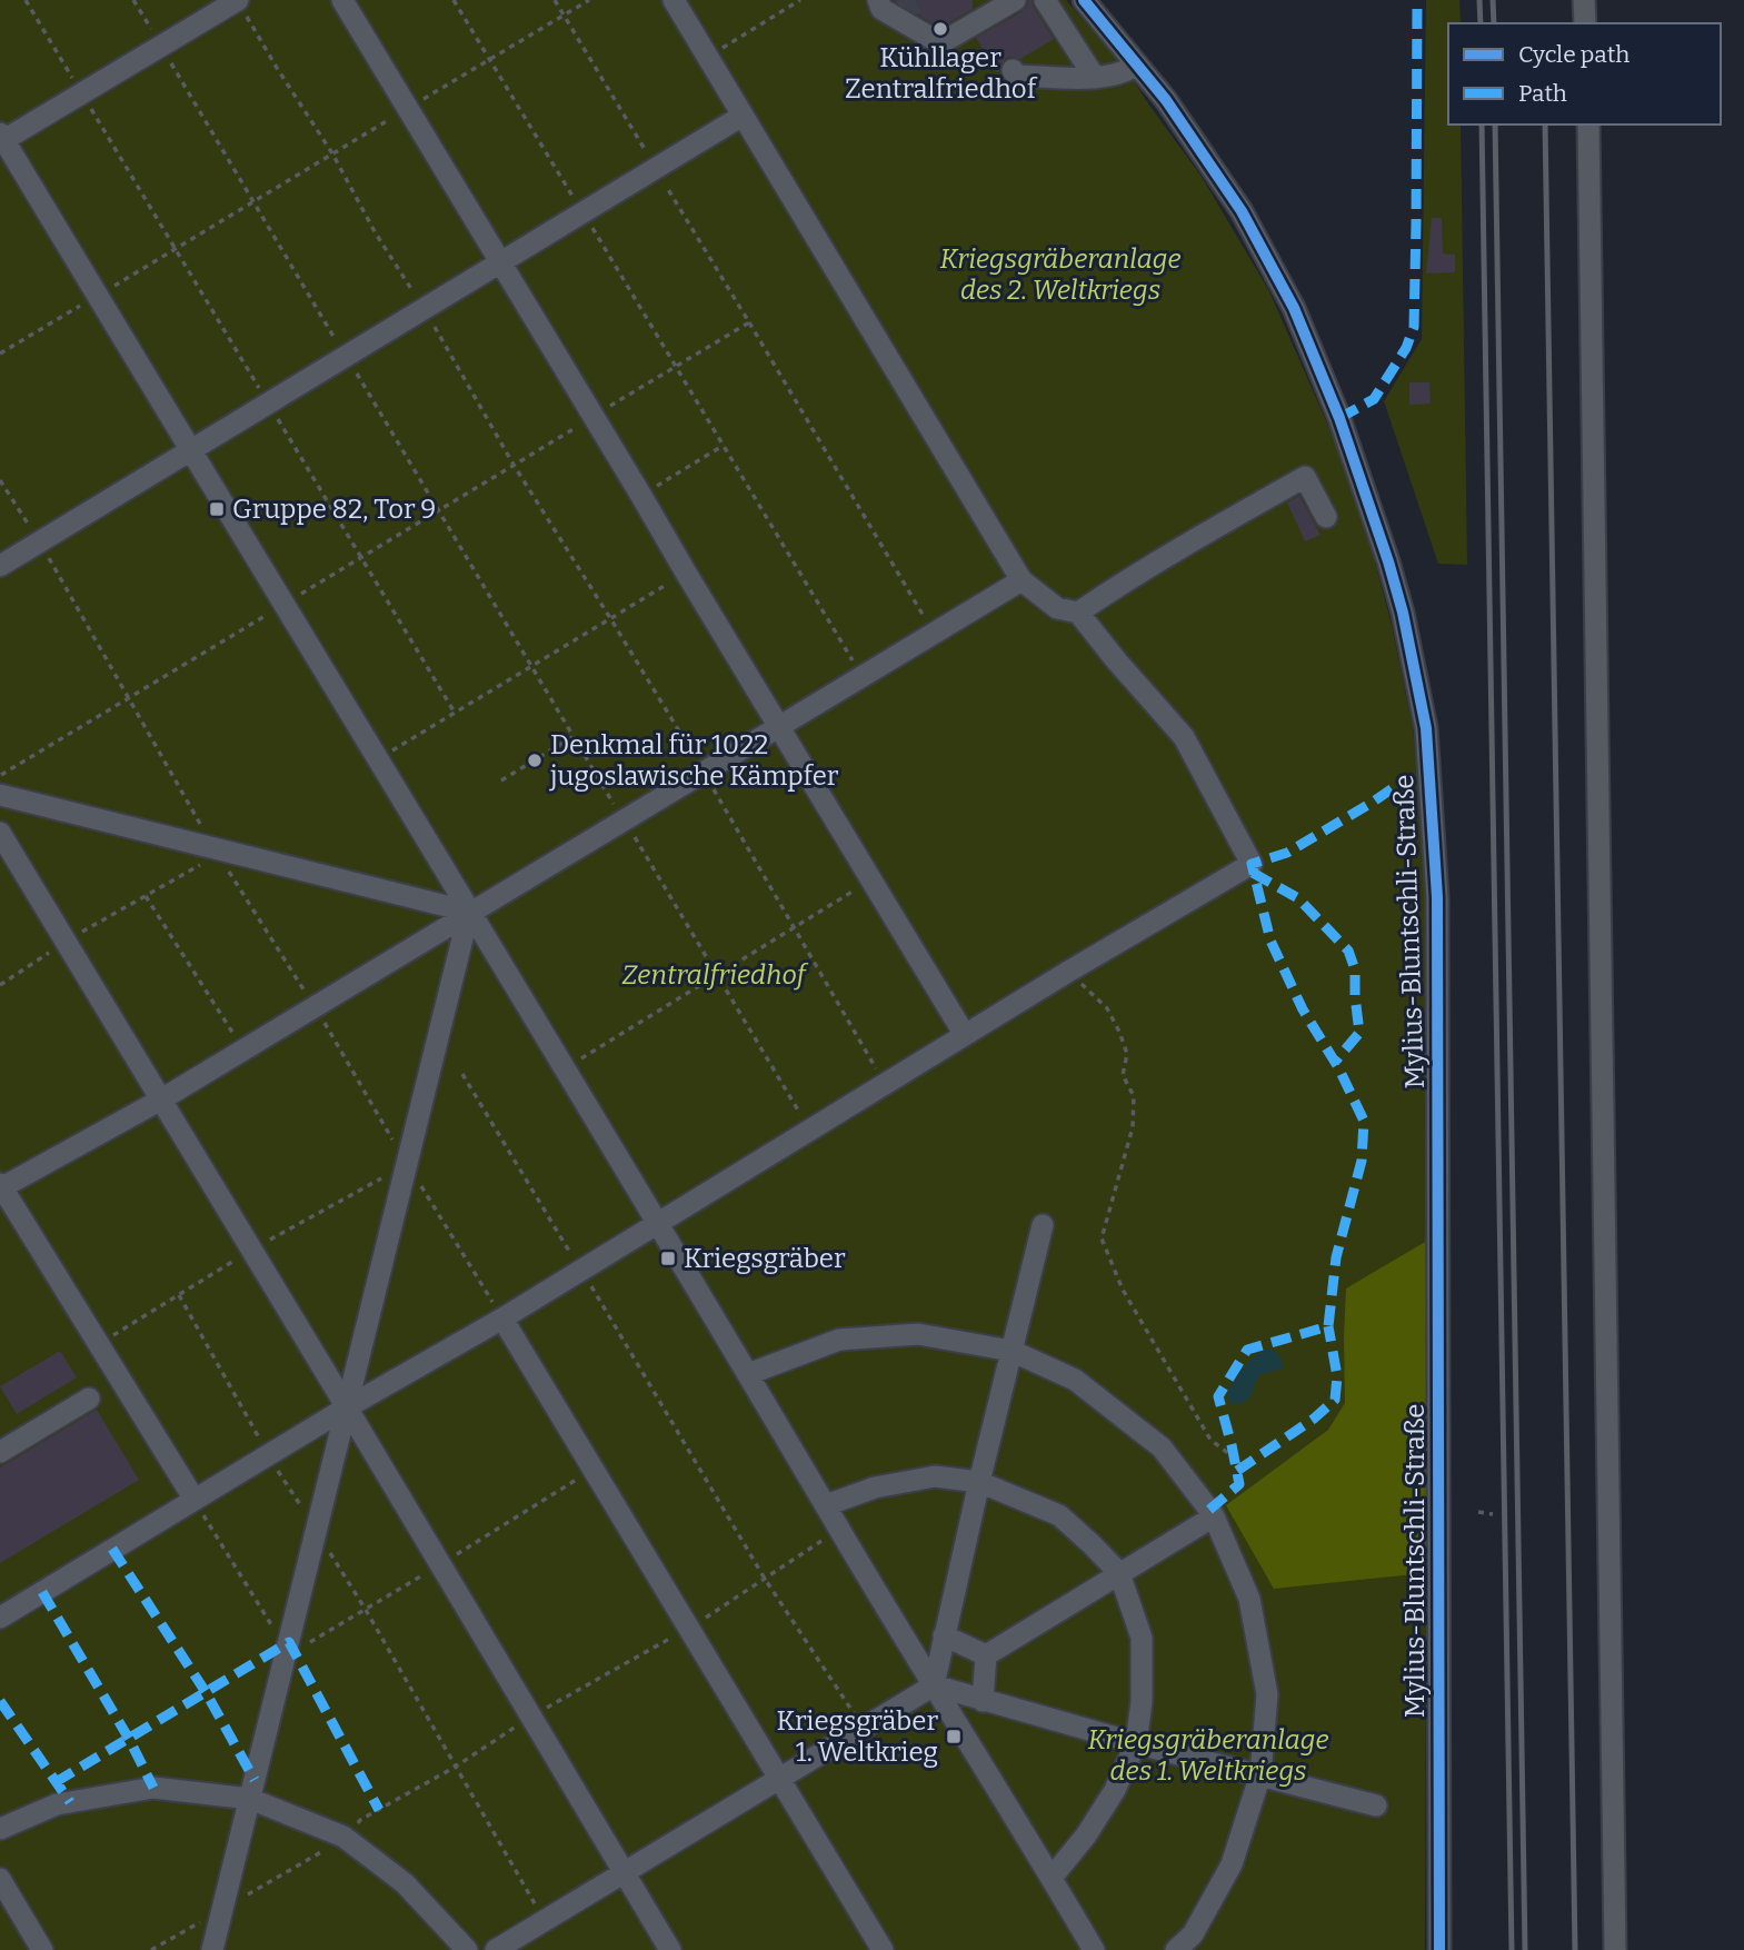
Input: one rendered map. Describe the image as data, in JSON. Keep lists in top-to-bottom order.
{
  "streets": {
    "street": ["Mylius-Bluntschli-Straße"]
  },
  "parks": ["Kriegsgräberanlage des 2. Weltkriegs", "Zentralfriedhof", "Kriegsgräberanlage des 1. Weltkriegs"],
  "places": {
    "other": ["Kühllager Zentralfriedhof", "Denkmal für 1022 jugoslawische Kämpfer"],
    "transit": ["Gruppe 82, Tor 9", "Kriegsgräber", "Kriegsgräber 1. Weltkrieg"]
  },
  "legend": ["Cycle path", "Path"]
}
